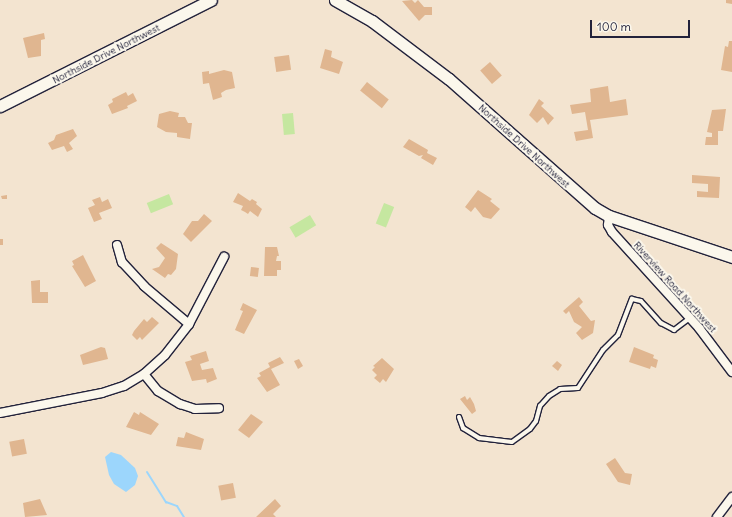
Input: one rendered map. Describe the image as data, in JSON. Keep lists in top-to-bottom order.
{
  "streets": {
    "main road": ["Northside Drive Northwest"],
    "street": ["Riverview Road Northwest"]
  },
  "crossings": [
    ["Northside Drive Northwest", "Riverview Road Northwest"]
  ],
  "scale_bar": "100 m"
}
